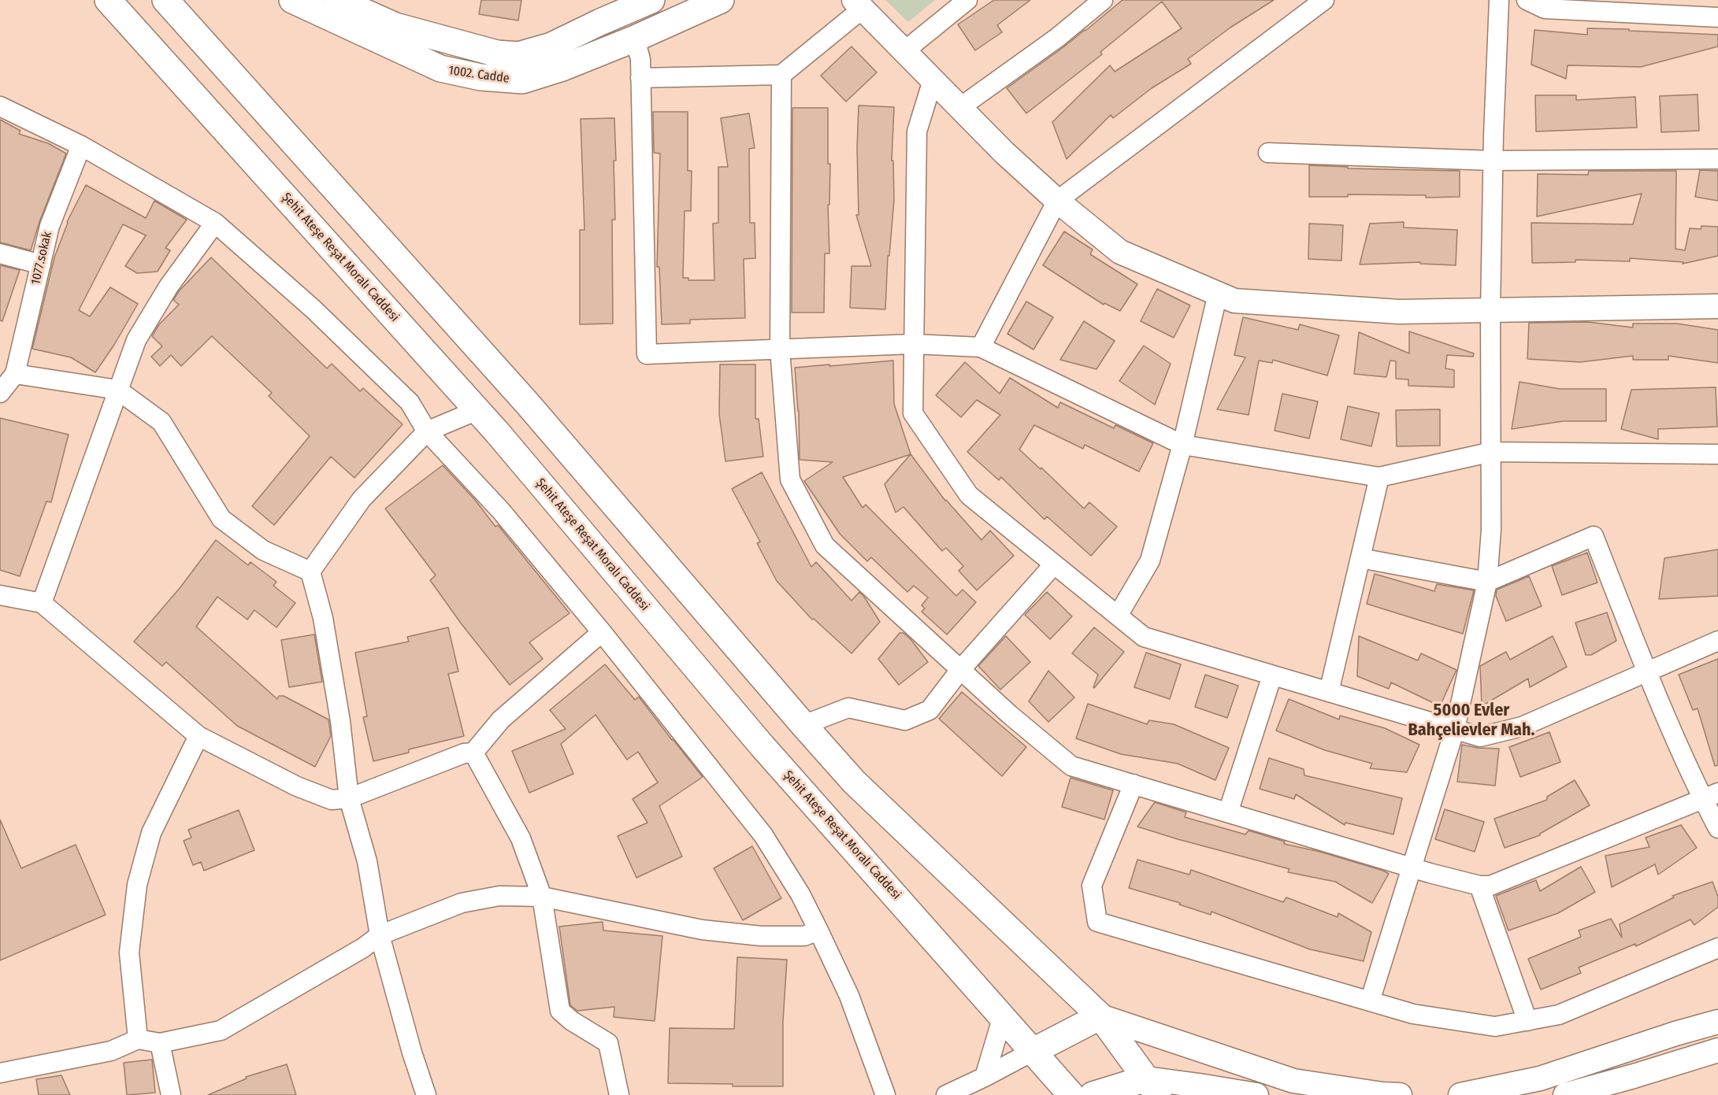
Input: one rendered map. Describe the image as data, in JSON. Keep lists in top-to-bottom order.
{
  "streets": {
    "main road": ["1002. Cadde", "Şehit Ateşe Reşat Moralı Caddesi"],
    "street": ["1077.sokak"]
  },
  "districts": ["5000 Evler Bahçelievler Mah."]
}
